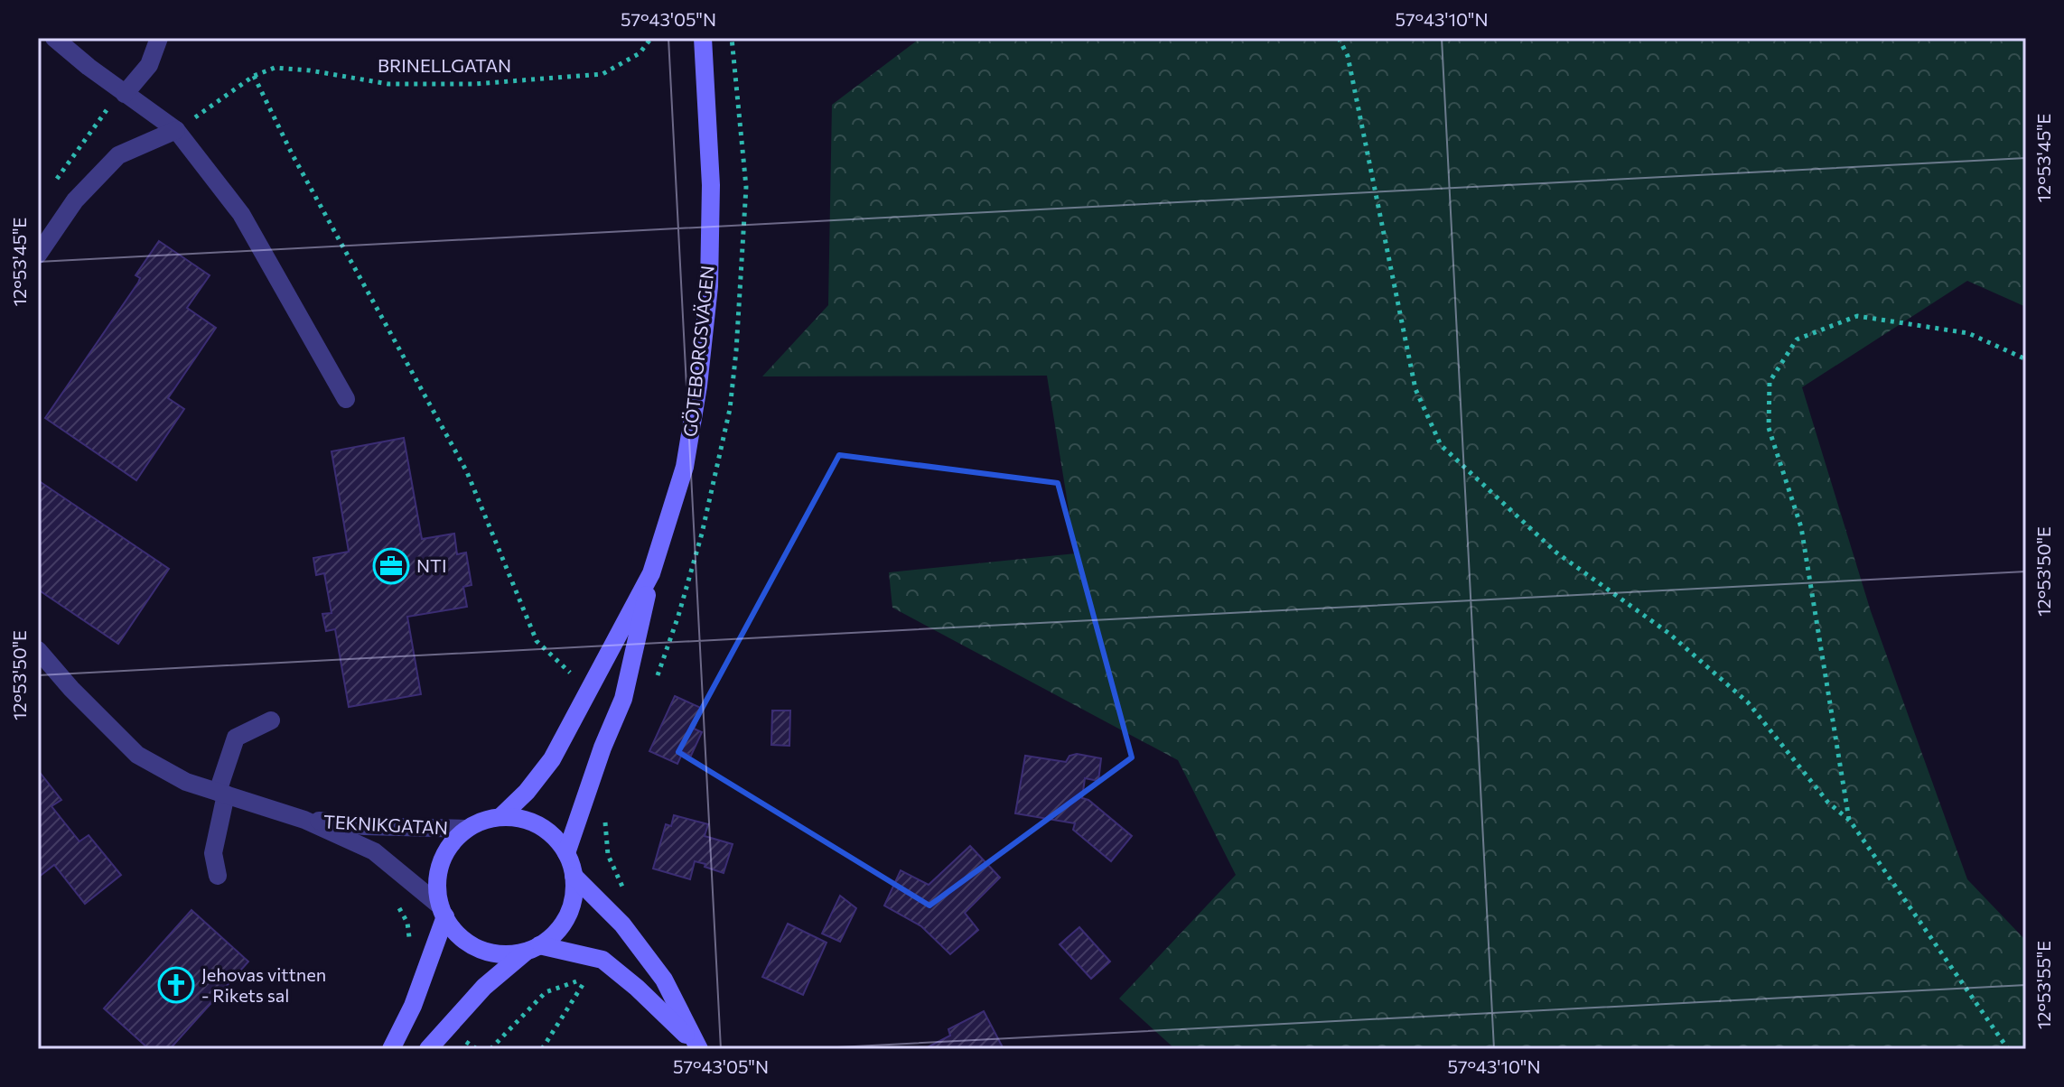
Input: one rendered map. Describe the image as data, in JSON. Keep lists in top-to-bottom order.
{
  "streets": {
    "street": ["GÖTEBORGSVÄGEN", "TEKNIKGATAN"],
    "path": ["BRINELLGATAN"]
  },
  "crossings": [
    ["GÖTEBORGSVÄGEN", "TEKNIKGATAN"]
  ],
  "places": {
    "office": ["NTI"],
    "church": ["Jehovas vittnen - Rikets sal"]
  },
  "coordinates": [
    "57°43'05\"N",
    "57°43'10\"N",
    "12°53'45\"E",
    "12°53'50\"E",
    "12°53'55\"E"
  ]
}
